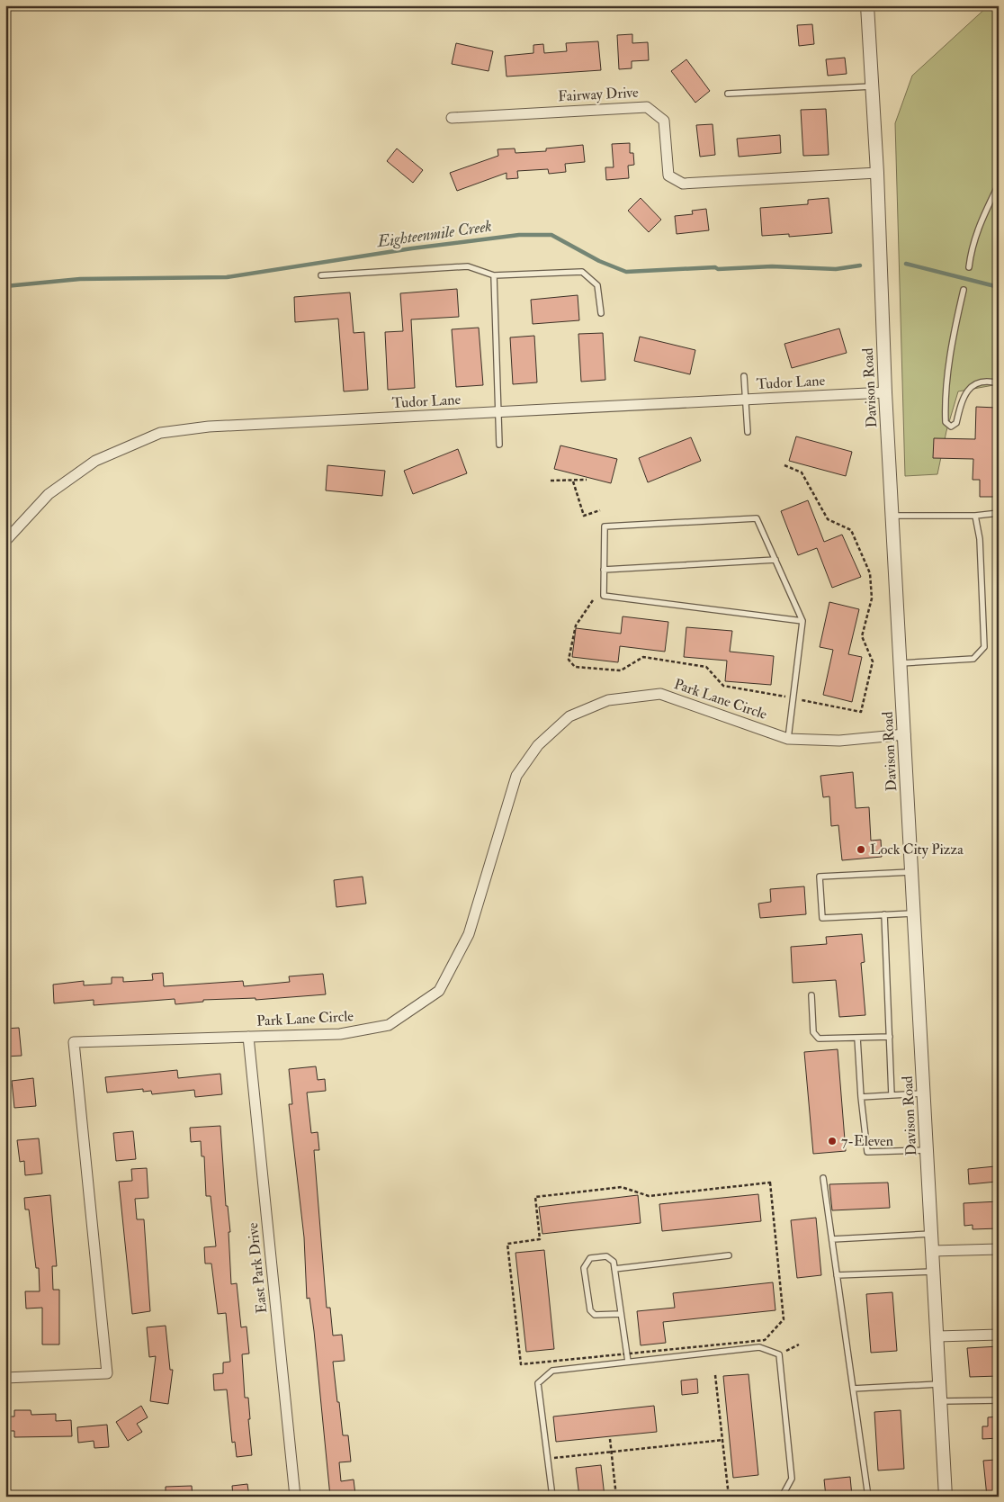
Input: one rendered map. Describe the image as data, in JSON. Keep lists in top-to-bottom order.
{
  "streets": {
    "street": [
      "Fairway Drive",
      "Tudor Lane",
      "Davison Road",
      "Park Lane Circle",
      "East Park Drive"
    ]
  },
  "crossings": [
    ["Fairway Drive", "Davison Road"],
    ["Tudor Lane", "Davison Road"],
    ["Davison Road", "Park Lane Circle"],
    ["Park Lane Circle", "East Park Drive"]
  ],
  "water": ["Eighteenmile Creek"],
  "places": ["Lock City Pizza", "7-Eleven"]
}
